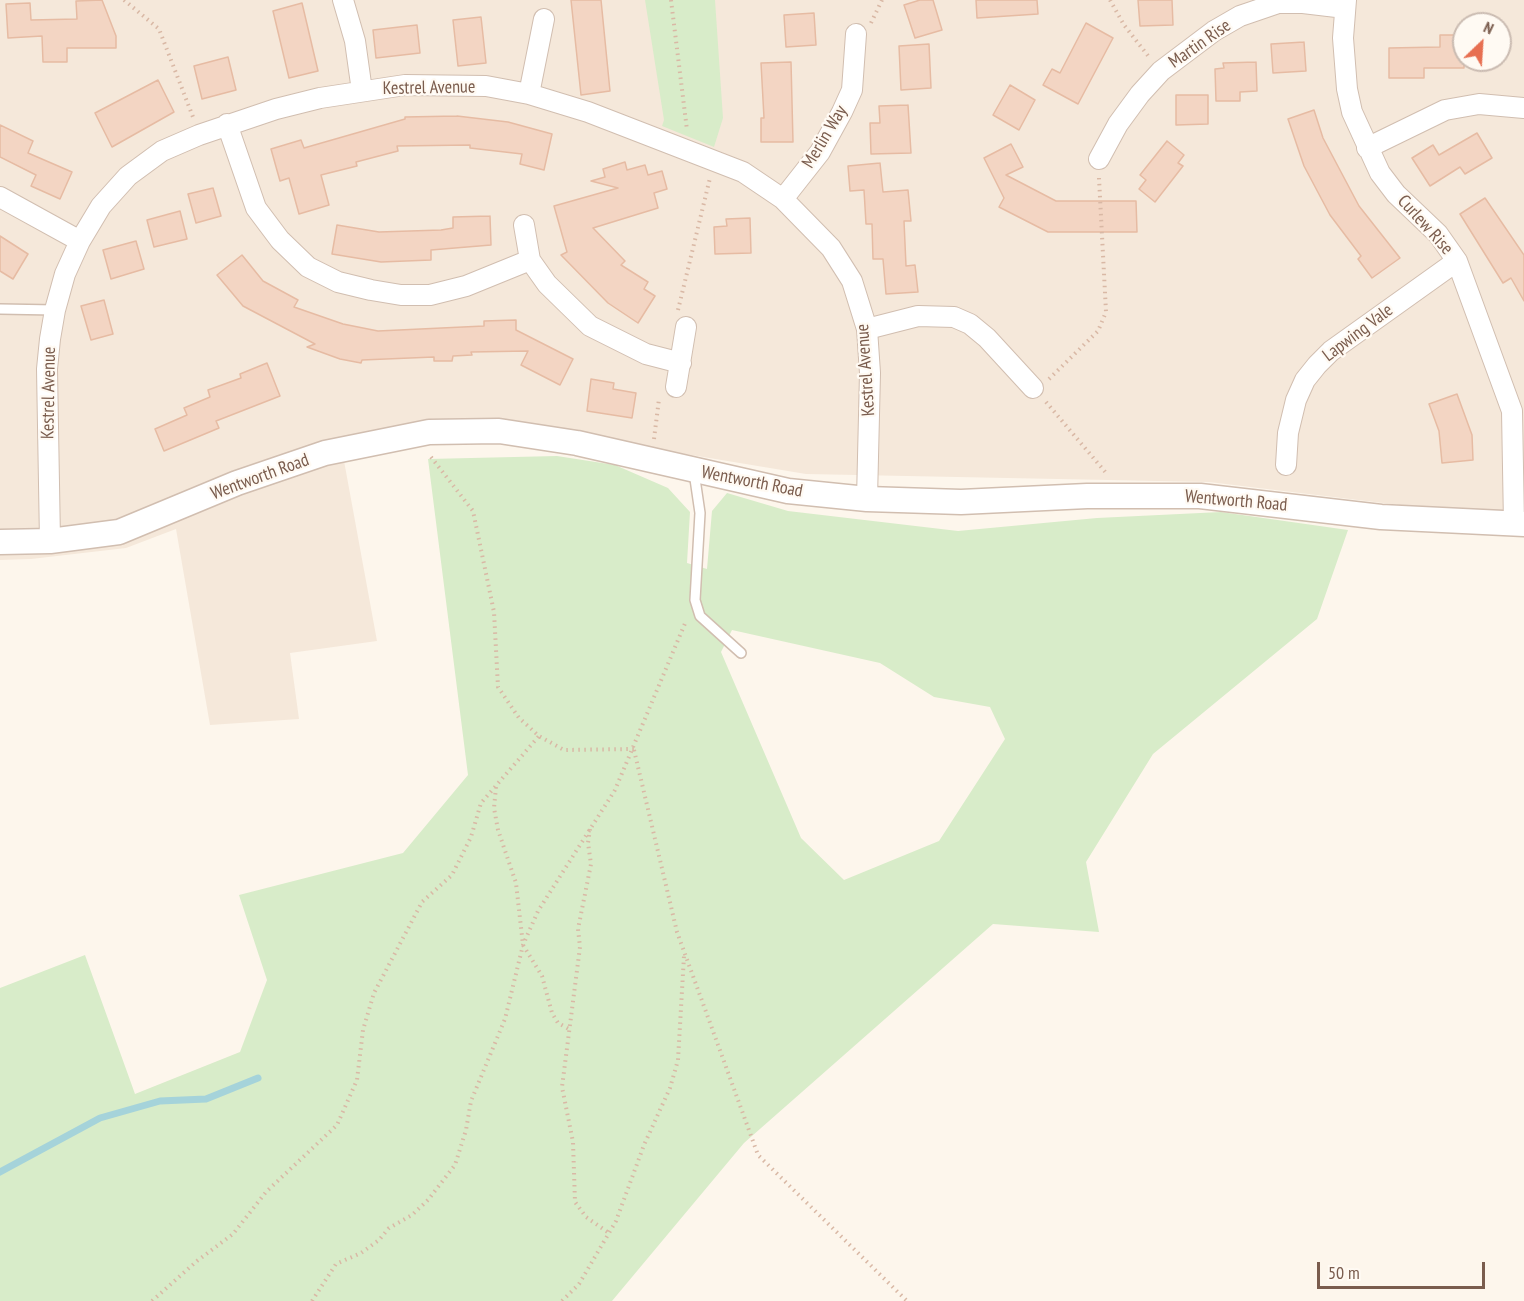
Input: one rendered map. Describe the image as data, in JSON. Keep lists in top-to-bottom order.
{
  "streets": {
    "street": [
      "Martin Rise",
      "Kestrel Avenue",
      "Merlin Way",
      "Curlew Rise",
      "Lapwing Vale",
      "Wentworth Road"
    ]
  },
  "crossings": [
    ["Martin Rise", "Curlew Rise"],
    ["Kestrel Avenue", "Merlin Way"],
    ["Kestrel Avenue", "Wentworth Road"],
    ["Curlew Rise", "Lapwing Vale"],
    ["Curlew Rise", "Wentworth Road"]
  ],
  "scale_bar": "50 m",
  "north": "top right"
}
